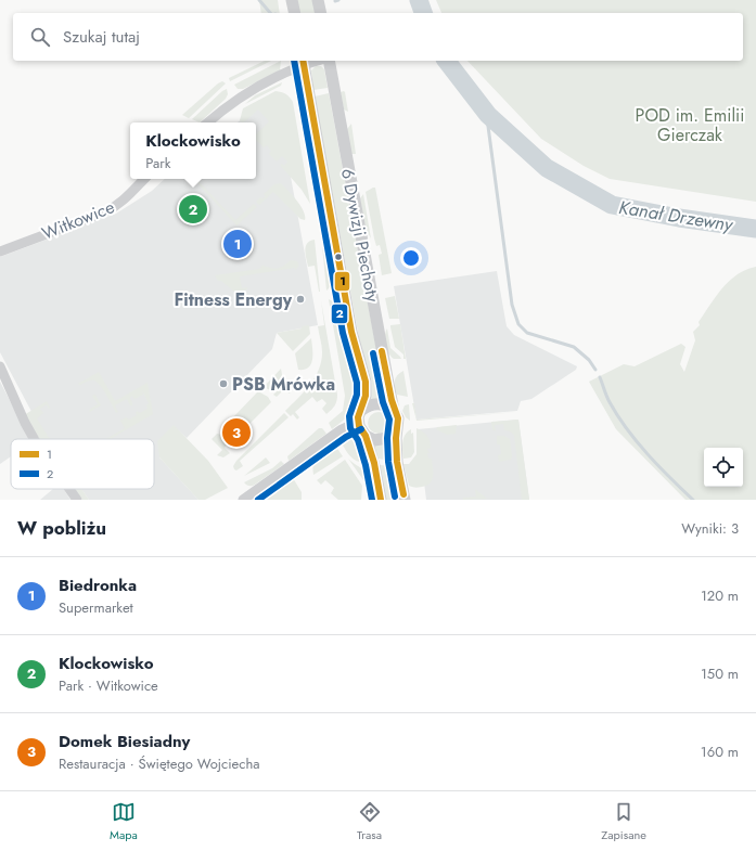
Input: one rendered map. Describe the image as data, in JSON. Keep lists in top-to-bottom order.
{
  "streets": {
    "street": ["Witkowice", "6 Dywizji Piechoty"]
  },
  "water": ["Kanał Drzewny"],
  "parks": ["POD im. Emilii Gierczak"],
  "places": ["Fitness Energy", "PSB Mrówka"],
  "lines": ["transit line 1", "transit line 2"],
  "legend": ["1", "2"],
  "page": {
    "search": "Szukaj tutaj",
    "popup": ["Klockowisko", "Park"],
    "pins": ["2", "1", "3"],
    "heading": ["W pobliżu", "Wyniki: 3"],
    "list": [
      {
        "mark": "1",
        "name": "Biedronka",
        "note": "Supermarket",
        "value": "120 m"
      },
      {
        "mark": "2",
        "name": "Klockowisko",
        "note": "Park · Witkowice",
        "value": "150 m"
      },
      {
        "mark": "3",
        "name": "Domek Biesiadny",
        "note": "Restauracja · Świętego Wojciecha",
        "value": "160 m"
      }
    ],
    "nav": ["Mapa", "Trasa", "Zapisane"]
  }
}
